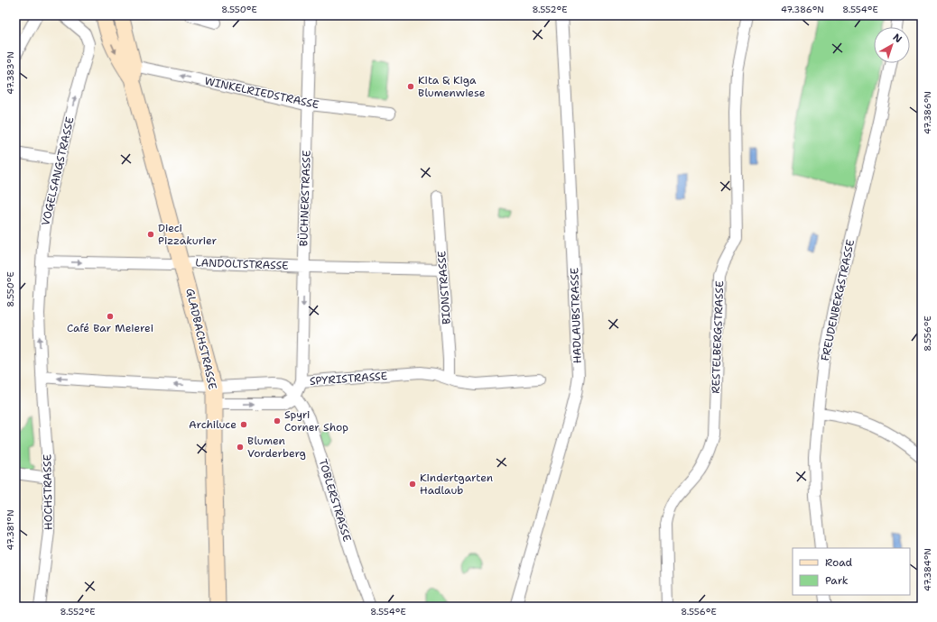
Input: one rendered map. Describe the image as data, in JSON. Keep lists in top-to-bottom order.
{
  "streets": {
    "street": [
      "WINKELRIEDSTRASSE",
      "VOGELSANGSTRASSE",
      "BÜCHNERSTRASSE",
      "LANDOLTSTRASSE",
      "BIONSTRASSE",
      "FREUDENBERGSTRASSE",
      "HADLAUBSTRASSE",
      "RESTELBERGSTRASSE",
      "GLADBACHSTRASSE",
      "SPYRISTRASSE",
      "HOCHSTRASSE",
      "TOBLERSTRASSE"
    ]
  },
  "crossings": [
    ["WINKELRIEDSTRASSE", "BÜCHNERSTRASSE"],
    ["WINKELRIEDSTRASSE", "GLADBACHSTRASSE"],
    ["VOGELSANGSTRASSE", "LANDOLTSTRASSE"],
    ["VOGELSANGSTRASSE", "HOCHSTRASSE"],
    ["BÜCHNERSTRASSE", "LANDOLTSTRASSE"],
    ["BÜCHNERSTRASSE", "SPYRISTRASSE"],
    ["LANDOLTSTRASSE", "BIONSTRASSE"],
    ["LANDOLTSTRASSE", "GLADBACHSTRASSE"],
    ["BIONSTRASSE", "SPYRISTRASSE"],
    ["SPYRISTRASSE", "TOBLERSTRASSE"]
  ],
  "one_way": ["WINKELRIEDSTRASSE", "VOGELSANGSTRASSE", "LANDOLTSTRASSE"],
  "places": [
    "Kita & Kiga Blumenwiese",
    "Dieci Pizzakurier",
    "Café Bar Meierei",
    "Spyri Corner Shop",
    "Archiluce",
    "Blumen Vorderberg",
    "Kindertgarten Hadlaub"
  ],
  "legend": ["Road", "Park"],
  "north": "top right",
  "coordinates": [
    "8.550°E",
    "8.552°E",
    "47.386°N",
    "8.554°E",
    "47.383°N",
    "8.556°E",
    "47.381°N",
    "47.384°N"
  ]
}
